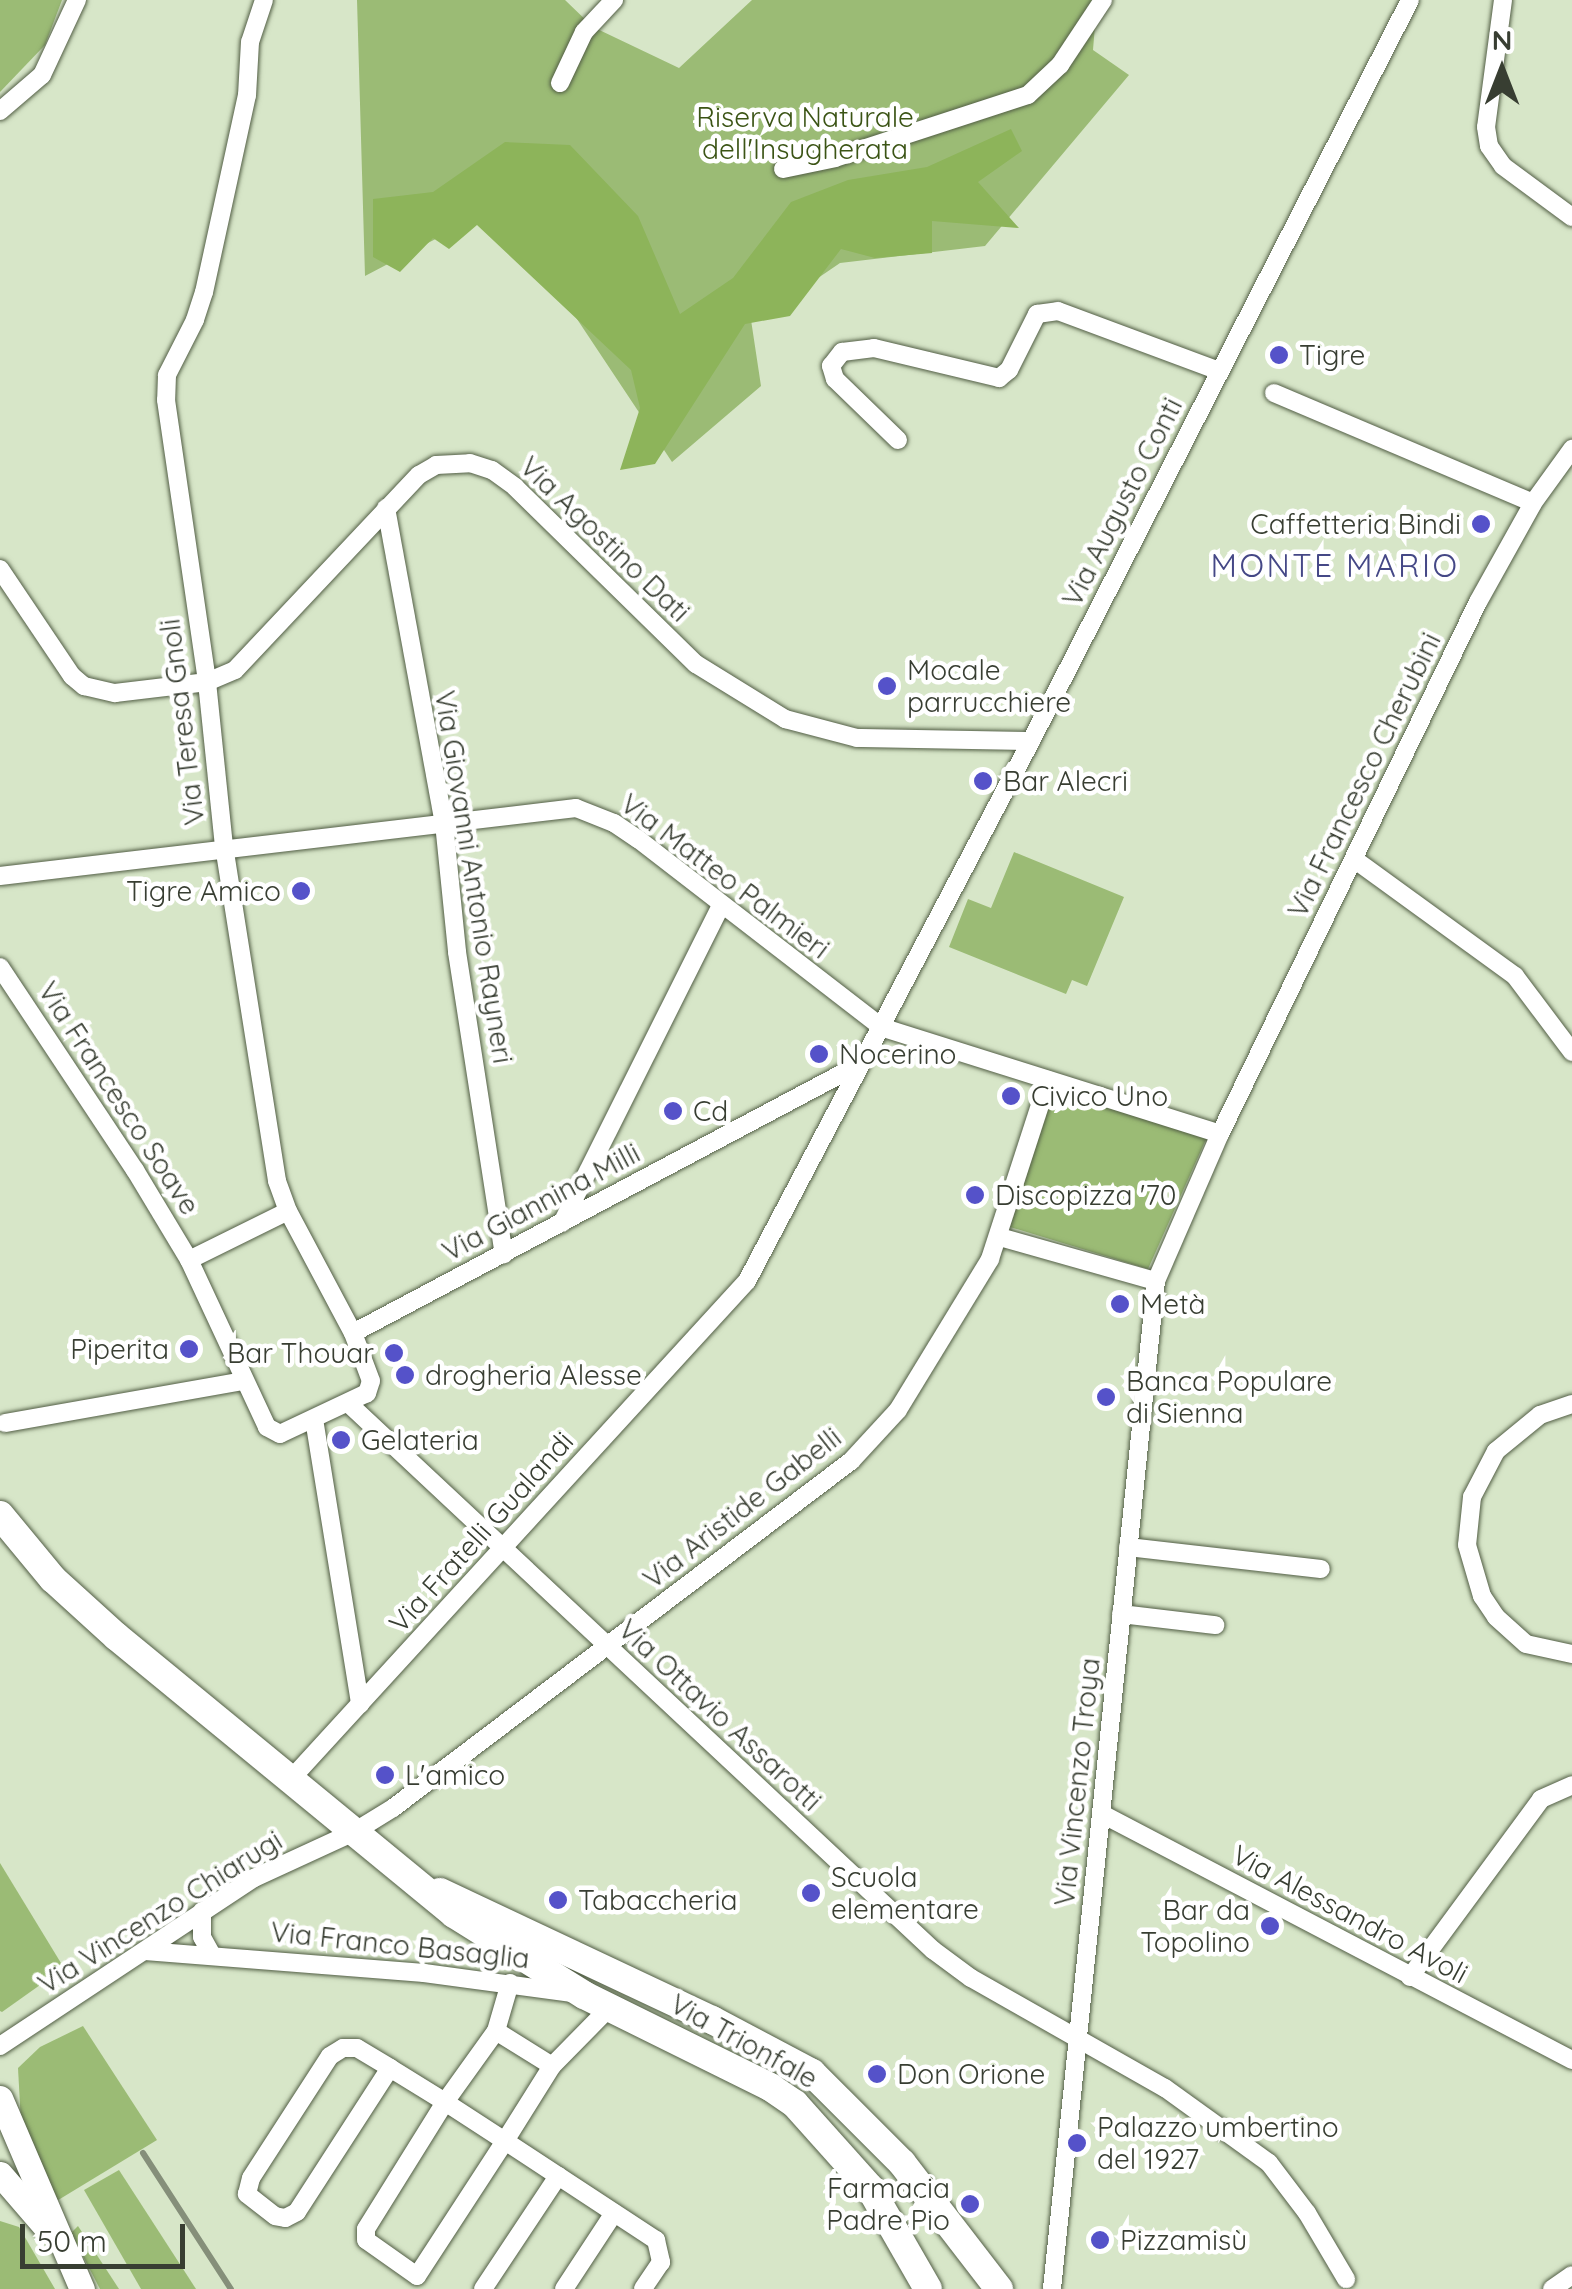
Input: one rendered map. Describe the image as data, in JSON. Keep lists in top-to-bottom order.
{
  "streets": {
    "main road": ["Via Trionfale"],
    "street": [
      "Via Augusto Conti",
      "Via Agostino Dati",
      "Via Teresa Gnoli",
      "Via Francesco Cherubini",
      "Via Matteo Palmieri",
      "Via Giovanni Antonio Rayneri",
      "Via Francesco Soave",
      "Via Giannina Milli",
      "Via Aristide Gabelli",
      "Via Fratelli Gualandi",
      "Via Ottavio Assarotti",
      "Via Vincenzo Troya",
      "Via Vincenzo Chiarugi",
      "Via Alessandro Avoli",
      "Via Franco Basaglia"
    ]
  },
  "crossings": [
    ["Via Augusto Conti", "Via Agostino Dati"],
    ["Via Augusto Conti", "Via Matteo Palmieri"],
    ["Via Augusto Conti", "Via Fratelli Gualandi"],
    ["Via Agostino Dati", "Via Teresa Gnoli"],
    ["Via Agostino Dati", "Via Giovanni Antonio Rayneri"],
    ["Via Teresa Gnoli", "Via Matteo Palmieri"],
    ["Via Teresa Gnoli", "Via Giannina Milli"],
    ["Via Teresa Gnoli", "Via Ottavio Assarotti"],
    ["Via Francesco Cherubini", "Via Matteo Palmieri"],
    ["Via Francesco Cherubini", "Via Vincenzo Troya"],
    ["Via Matteo Palmieri", "Via Giovanni Antonio Rayneri"],
    ["Via Matteo Palmieri", "Via Aristide Gabelli"],
    ["Via Matteo Palmieri", "Via Fratelli Gualandi"],
    ["Via Giovanni Antonio Rayneri", "Via Giannina Milli"],
    ["Via Giannina Milli", "Via Fratelli Gualandi"],
    ["Via Aristide Gabelli", "Via Ottavio Assarotti"],
    ["Via Aristide Gabelli", "Via Vincenzo Chiarugi"],
    ["Via Aristide Gabelli", "Via Trionfale"],
    ["Via Fratelli Gualandi", "Via Ottavio Assarotti"],
    ["Via Fratelli Gualandi", "Via Trionfale"],
    ["Via Ottavio Assarotti", "Via Vincenzo Troya"],
    ["Via Vincenzo Troya", "Via Alessandro Avoli"],
    ["Via Vincenzo Chiarugi", "Via Franco Basaglia"],
    ["Via Vincenzo Chiarugi", "Via Trionfale"],
    ["Via Franco Basaglia", "Via Trionfale"]
  ],
  "districts": ["MONTE MARIO"],
  "parks": ["Riserva Naturale dell'Insugherata"],
  "places": [
    "Tigre",
    "Caffetteria Bindi",
    "Mocale parrucchiere",
    "Bar Alecri",
    "Tigre Amico",
    "Nocerino",
    "Civico Uno",
    "Cd",
    "Discopizza '70",
    "Metà",
    "Piperita",
    "Bar Thouar",
    "drogheria Alesse",
    "Banca Populare di Sienna",
    "Gelateria",
    "L'amico",
    "Scuola elementare",
    "Tabaccheria",
    "Bar da Topolino",
    "Don Orione",
    "Palazzo umbertino del 1927",
    "Farmacia Padre Pio",
    "Pizzamisù"
  ],
  "scale_bar": "50 m",
  "north": "top"
}
